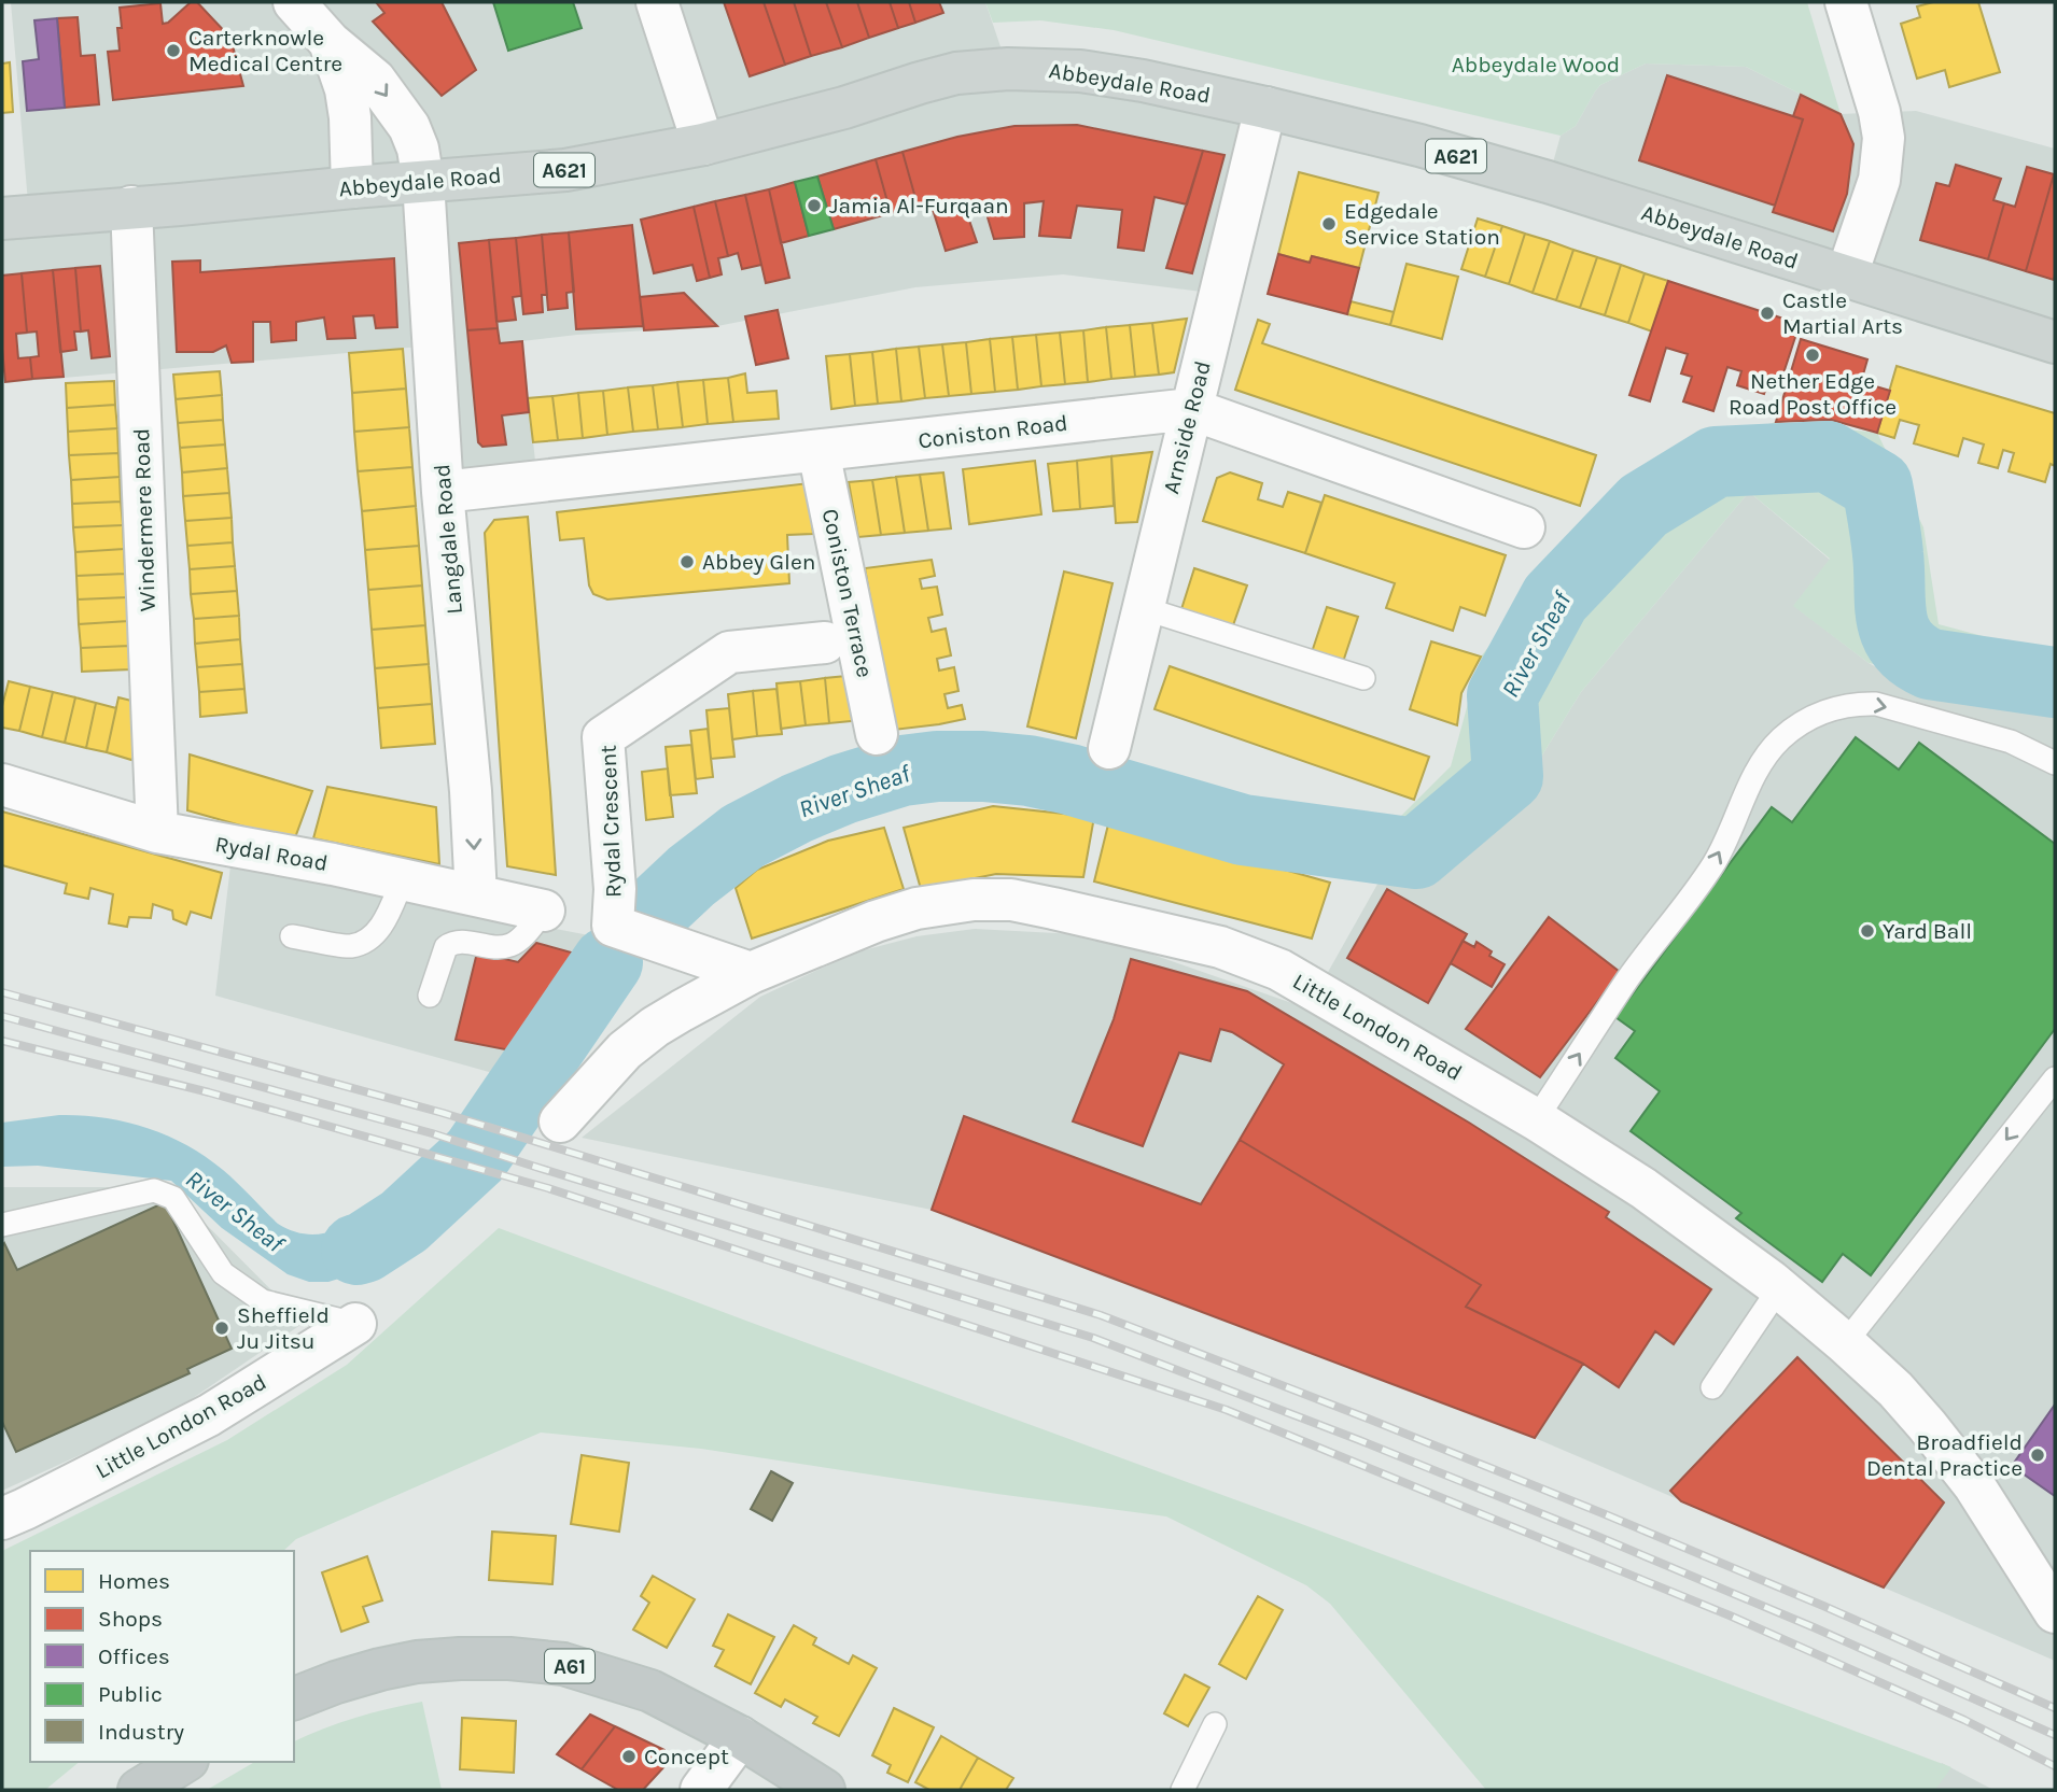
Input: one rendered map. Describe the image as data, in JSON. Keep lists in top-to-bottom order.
{
  "streets": {
    "highway": ["A61"],
    "main road": ["Abbeydale Road", "A621"],
    "street": [
      "Arnside Road",
      "Coniston Road",
      "Windermere Road",
      "Langdale Road",
      "Coniston Terrace",
      "Rydal Crescent",
      "Rydal Road",
      "Little London Road"
    ]
  },
  "crossings": [
    ["Abbeydale Road", "Arnside Road"],
    ["Abbeydale Road", "Windermere Road"],
    ["Abbeydale Road", "Langdale Road"],
    ["Arnside Road", "Coniston Road"],
    ["Coniston Road", "Langdale Road"],
    ["Coniston Road", "Coniston Terrace"],
    ["Windermere Road", "Rydal Road"],
    ["Langdale Road", "Rydal Road"],
    ["Rydal Crescent", "Little London Road"]
  ],
  "water": ["River Sheaf"],
  "parks": ["Abbeydale Wood"],
  "places": [
    "Carterknowle Medical Centre",
    "Jamia Al-Furqaan",
    "Edgedale Service Station",
    "Castle Martial Arts",
    "Nether Edge Road Post Office",
    "Abbey Glen",
    "Yard Ball",
    "Sheffield Ju Jitsu",
    "Broadfield Dental Practice",
    "Concept"
  ],
  "legend": [
    "Homes",
    "Shops",
    "Offices",
    "Public",
    "Industry"
  ]
}
